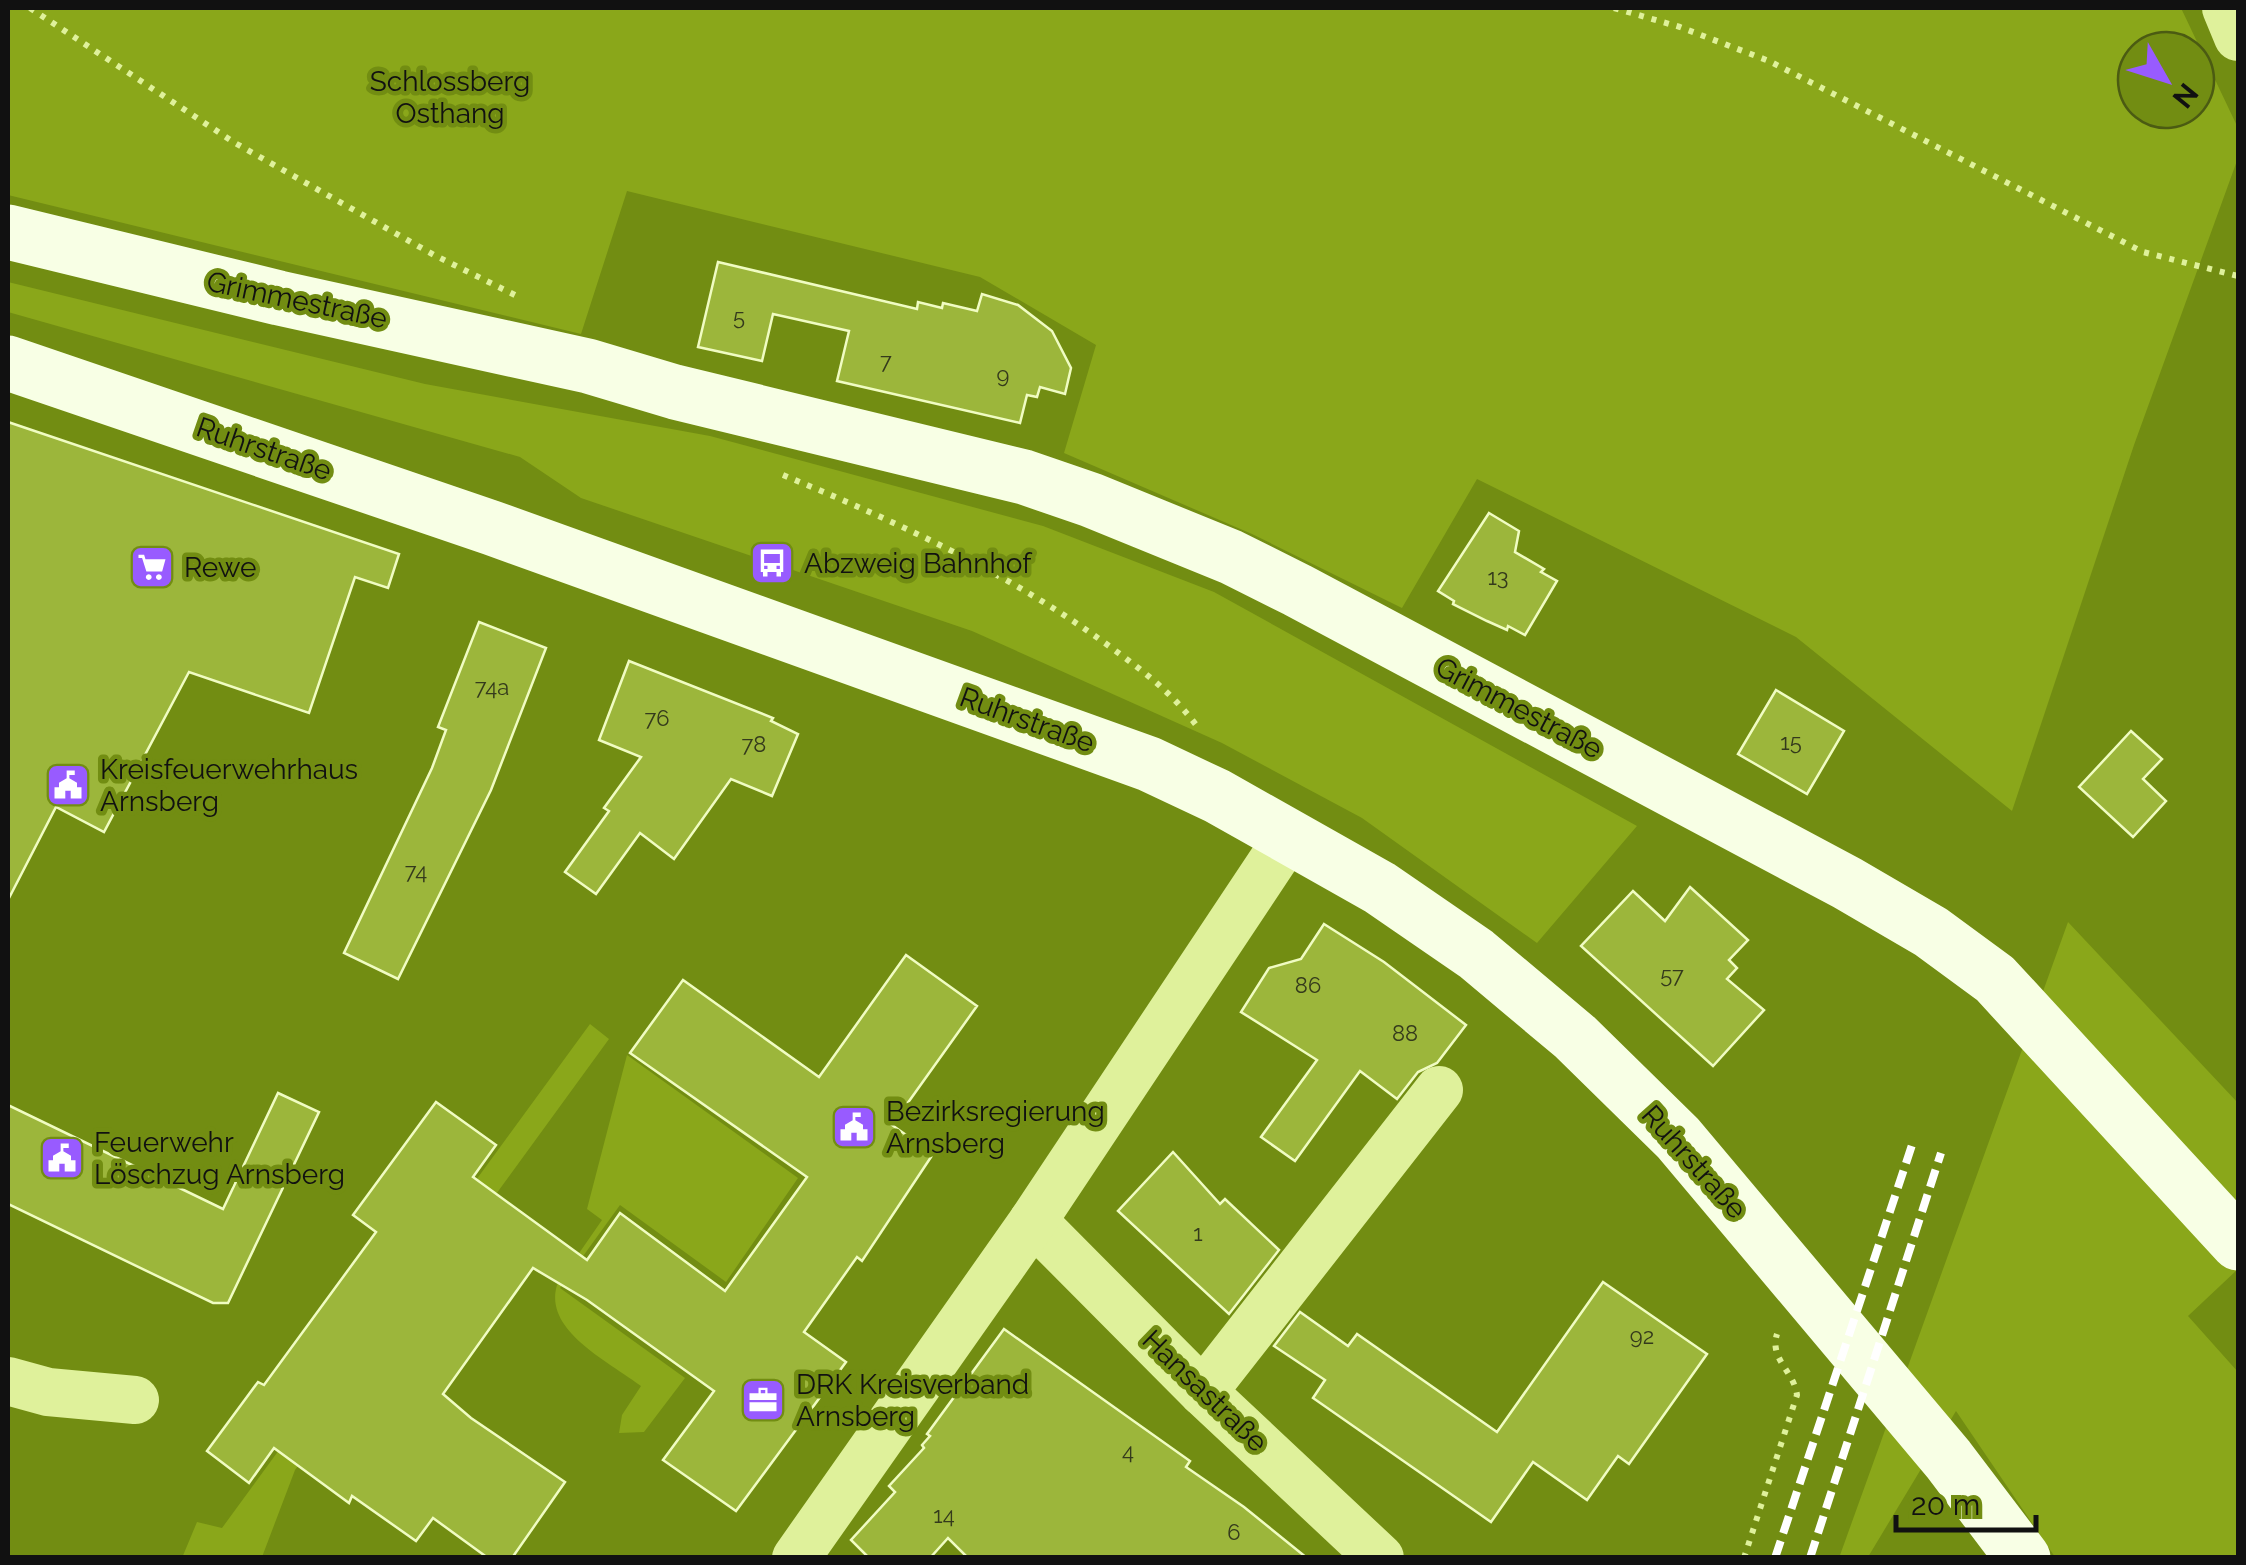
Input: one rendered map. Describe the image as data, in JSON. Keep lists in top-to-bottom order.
{
  "streets": {
    "main road": ["Grimmestraße", "Ruhrstraße"],
    "street": ["Hansastraße"]
  },
  "parks": ["Schlossberg Osthang"],
  "places": {
    "bus stop": ["Abzweig Bahnhof"],
    "supermarket": ["Rewe"],
    "public building": ["Kreisfeuerwehrhaus Arnsberg", "Bezirksregierung Arnsberg", "Feuerwehr Löschzug Arnsberg"],
    "office": ["DRK Kreisverband Arnsberg"]
  },
  "house_numbers": [
    "5",
    "7",
    "9",
    "13",
    "74a",
    "76",
    "15",
    "78",
    "74",
    "57",
    "86",
    "88",
    "1",
    "92",
    "4",
    "14",
    "6"
  ],
  "scale_bar": "20 m",
  "north": "bottom right"
}
